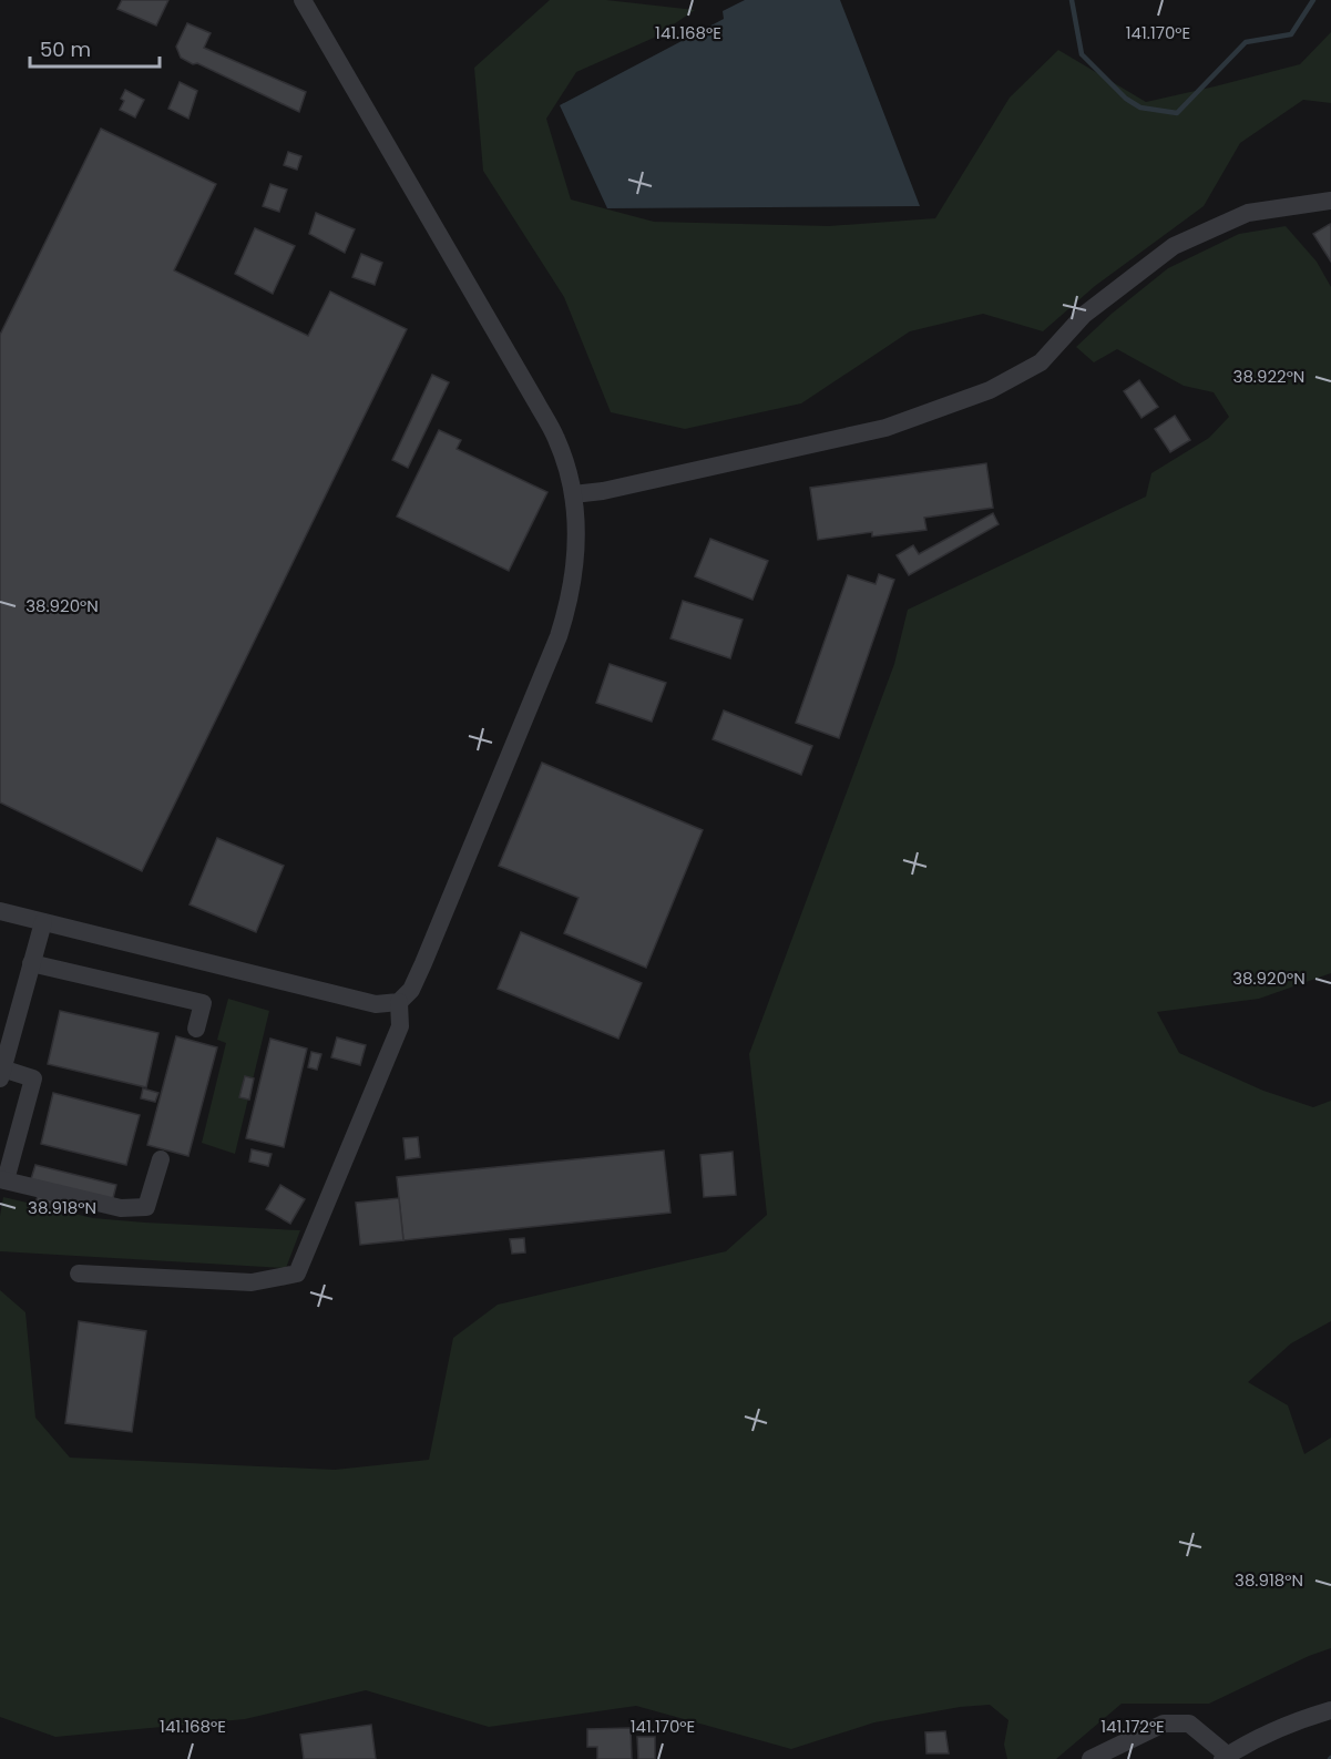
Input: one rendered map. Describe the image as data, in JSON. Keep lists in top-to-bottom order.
{
  "scale_bar": "50 m",
  "coordinates": [
    "141.168°E",
    "141.170°E",
    "38.922°N",
    "38.920°N",
    "38.918°N",
    "141.172°E"
  ]
}
